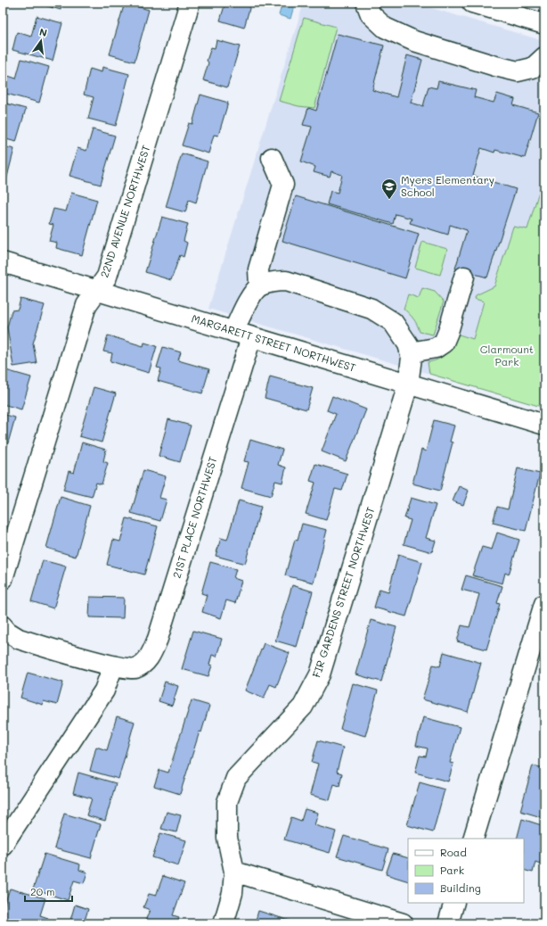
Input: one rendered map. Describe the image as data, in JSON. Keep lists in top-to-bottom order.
{
  "streets": {
    "street": [
      "22ND AVENUE NORTHWEST",
      "MARGARETT STREET NORTHWEST",
      "21ST PLACE NORTHWEST",
      "FIR GARDENS STREET NORTHWEST"
    ]
  },
  "crossings": [
    ["22ND AVENUE NORTHWEST", "MARGARETT STREET NORTHWEST"],
    ["MARGARETT STREET NORTHWEST", "21ST PLACE NORTHWEST"],
    ["MARGARETT STREET NORTHWEST", "FIR GARDENS STREET NORTHWEST"]
  ],
  "parks": ["Clarmount Park"],
  "places": {
    "school or university": ["Myers Elementary School"]
  },
  "legend": ["Road", "Park", "Building"],
  "scale_bar": "20 m",
  "north": "top"
}
